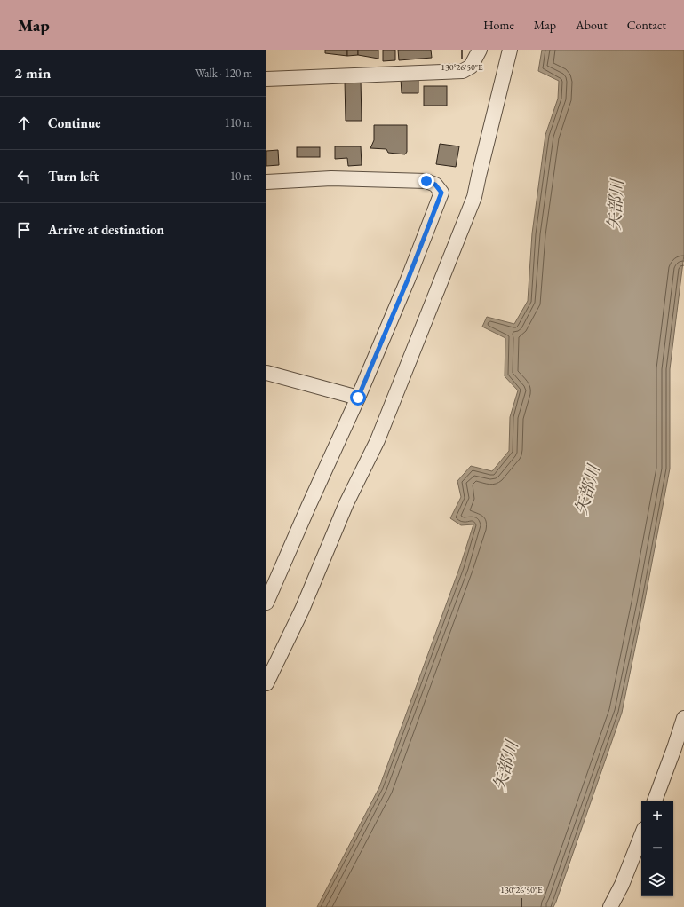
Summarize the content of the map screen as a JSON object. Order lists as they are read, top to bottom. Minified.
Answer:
{"water":["矢部川"],"page":{"header":"Map","nav":["Home","Map","About","Contact"],"heading":["2 min","Walk · 120 m"],"list":[["Continue","110 m"],["Turn left","10 m"],"Arrive at destination"],"map_buttons":["+","−"]},"coordinates":["130°26'50\"E"]}
